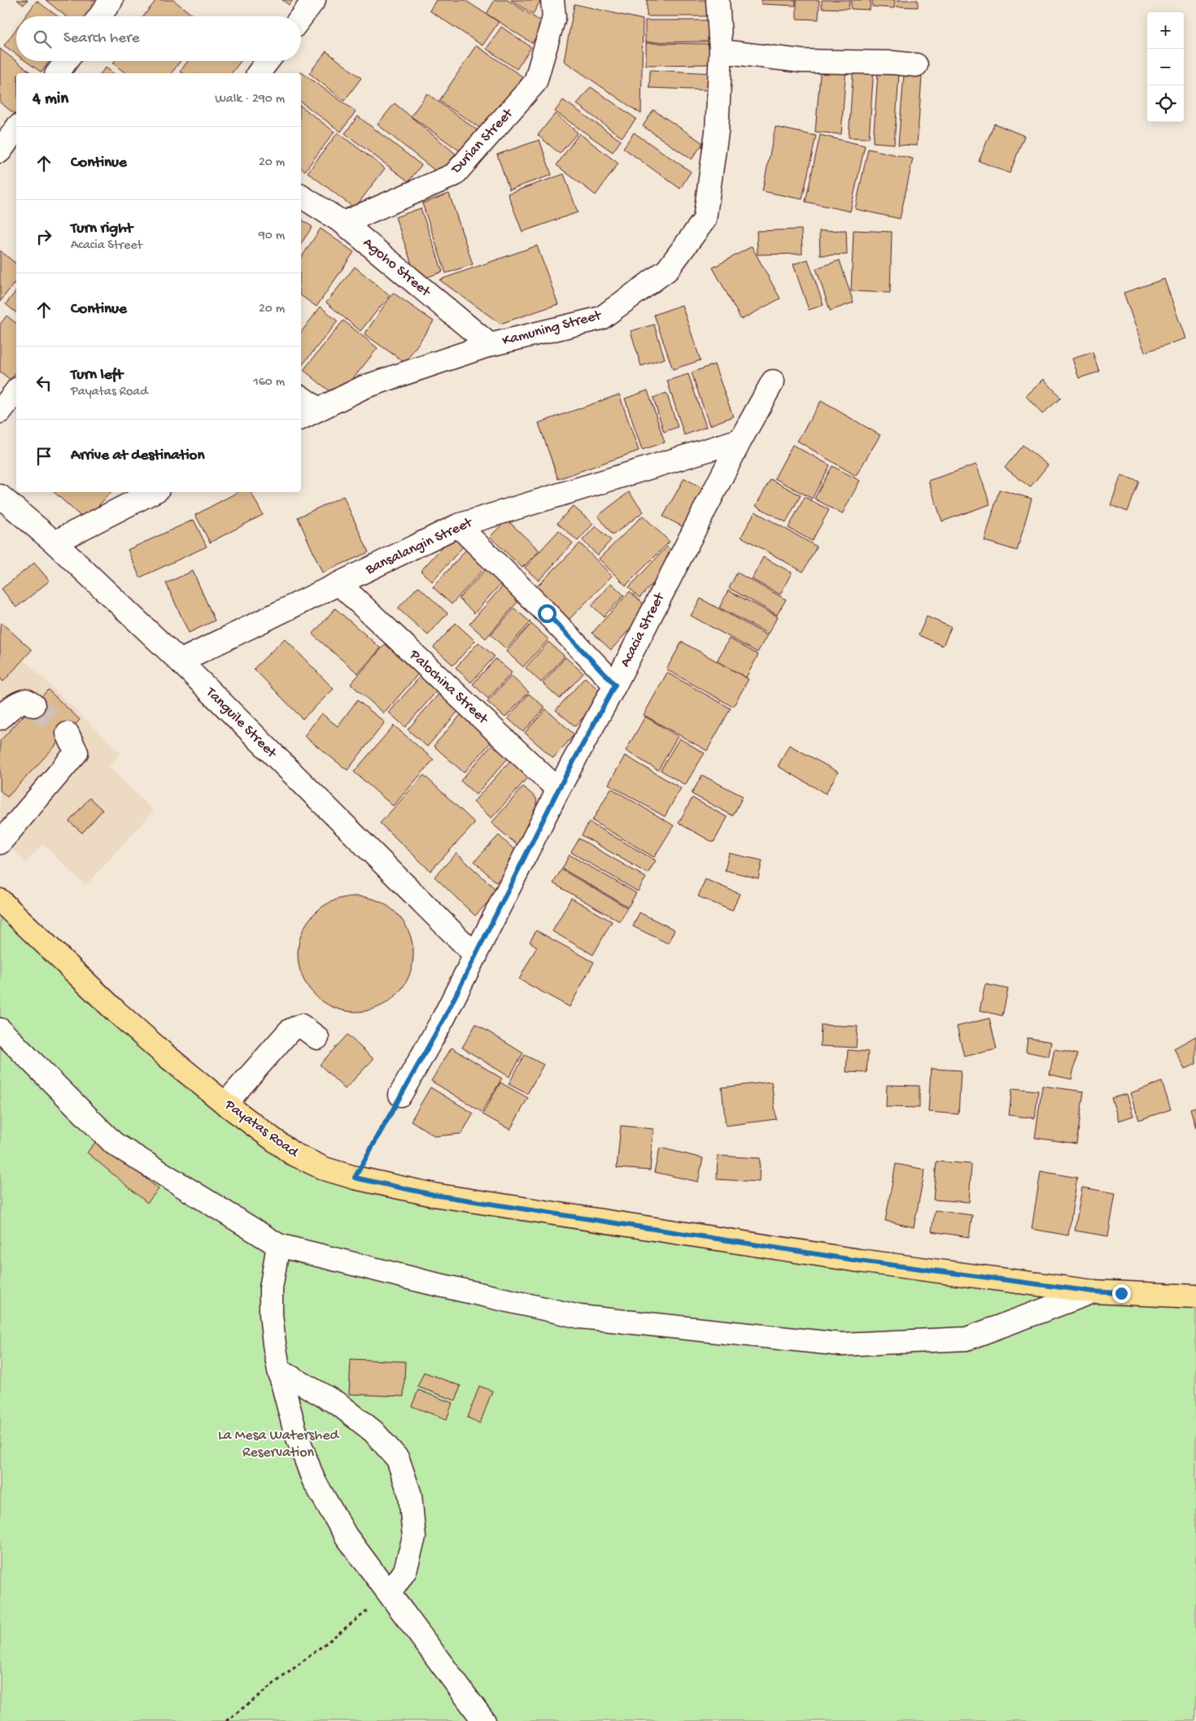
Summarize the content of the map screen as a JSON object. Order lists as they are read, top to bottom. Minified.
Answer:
{"streets":{"main road":["Payatas Road"],"street":["Durian Street","Agoho Street","Kamuning Street","Bansalangin Street","Acacia Street","Palochina Street","Tanguile Street"]},"crossings":[["Durian Street","Agoho Street"],["Agoho Street","Kamuning Street"],["Bansalangin Street","Acacia Street"],["Bansalangin Street","Palochina Street"],["Bansalangin Street","Tanguile Street"],["Acacia Street","Palochina Street"],["Acacia Street","Tanguile Street"]],"parks":["La Mesa Watershed Reservation"],"page":{"map_buttons":["+","−"],"search":"Search here","heading":["4 min","Walk · 290 m"],"list":[["Continue","20 m"],["Turn right","Acacia Street","90 m"],["Continue","20 m"],["Turn left","Payatas Road","160 m"],"Arrive at destination"]}}
